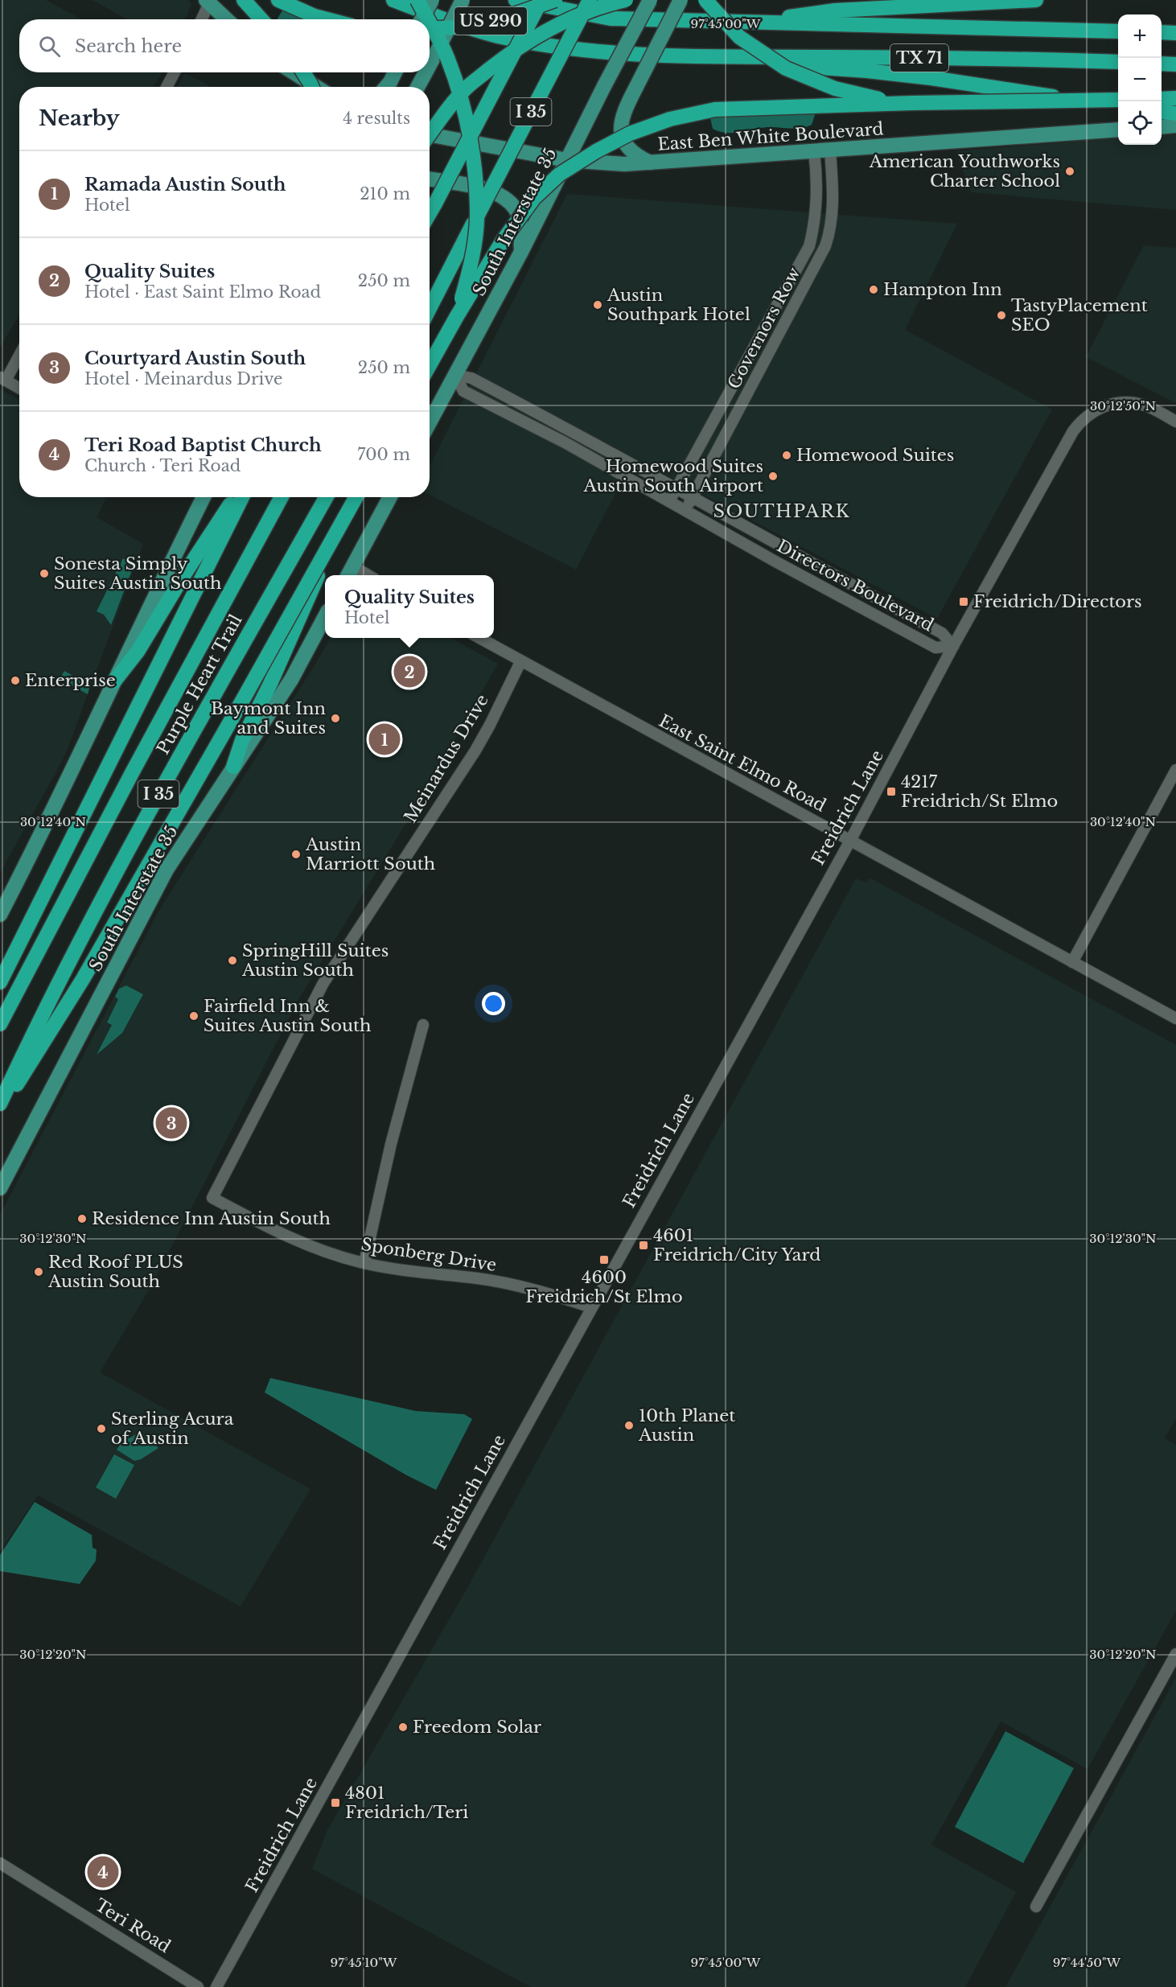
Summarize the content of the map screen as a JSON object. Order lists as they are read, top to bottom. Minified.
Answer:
{"streets":{"highway":["US 290","TX 71","I 35","Purple Heart Trail"],"main road":["East Ben White Boulevard","South Interstate 35"],"street":["Governors Row","Directors Boulevard","Meinardus Drive","East Saint Elmo Road","Freidrich Lane","Sponberg Drive","Teri Road"]},"crossings":[["East Ben White Boulevard","South Interstate 35"],["East Ben White Boulevard","Governors Row"],["South Interstate 35","Directors Boulevard"],["Governors Row","Directors Boulevard"],["Directors Boulevard","Freidrich Lane"],["Meinardus Drive","East Saint Elmo Road"],["Meinardus Drive","Sponberg Drive"],["East Saint Elmo Road","Freidrich Lane"],["Freidrich Lane","Sponberg Drive"]],"districts":["SOUTHPARK"],"places":{"other":["American Youthworks Charter School","Hampton Inn","Austin Southpark Hotel","TastyPlacement SEO","Homewood Suites","Homewood Suites Austin South Airport","Sonesta Simply Suites Austin South","Enterprise","Baymont Inn and Suites","Austin Marriott South","SpringHill Suites Austin South","Fairfield Inn & Suites Austin South","Residence Inn Austin South","Red Roof PLUS Austin South","10th Planet Austin","Sterling Acura of Austin","Freedom Solar"],"transit":["Freidrich/Directors","4217 Freidrich/St Elmo","4601 Freidrich/City Yard","4600 Freidrich/St Elmo","4801 Freidrich/Teri"]},"page":{"map_buttons":["+","−"],"search":"Search here","heading":["Nearby","4 results"],"list":[{"mark":"1","name":"Ramada Austin South","note":"Hotel","value":"210 m"},{"mark":"2","name":"Quality Suites","note":"Hotel · East Saint Elmo Road","value":"250 m"},{"mark":"3","name":"Courtyard Austin South","note":"Hotel · Meinardus Drive","value":"250 m"},{"mark":"4","name":"Teri Road Baptist Church","note":"Church · Teri Road","value":"700 m"}],"popup":["Quality Suites","Hotel"],"pins":["2","1","3","4"]},"coordinates":["97°45'00\"W","30°12'50\"N","30°12'40\"N","30°12'30\"N","30°12'20\"N","97°45'10\"W","97°44'50\"W"]}
